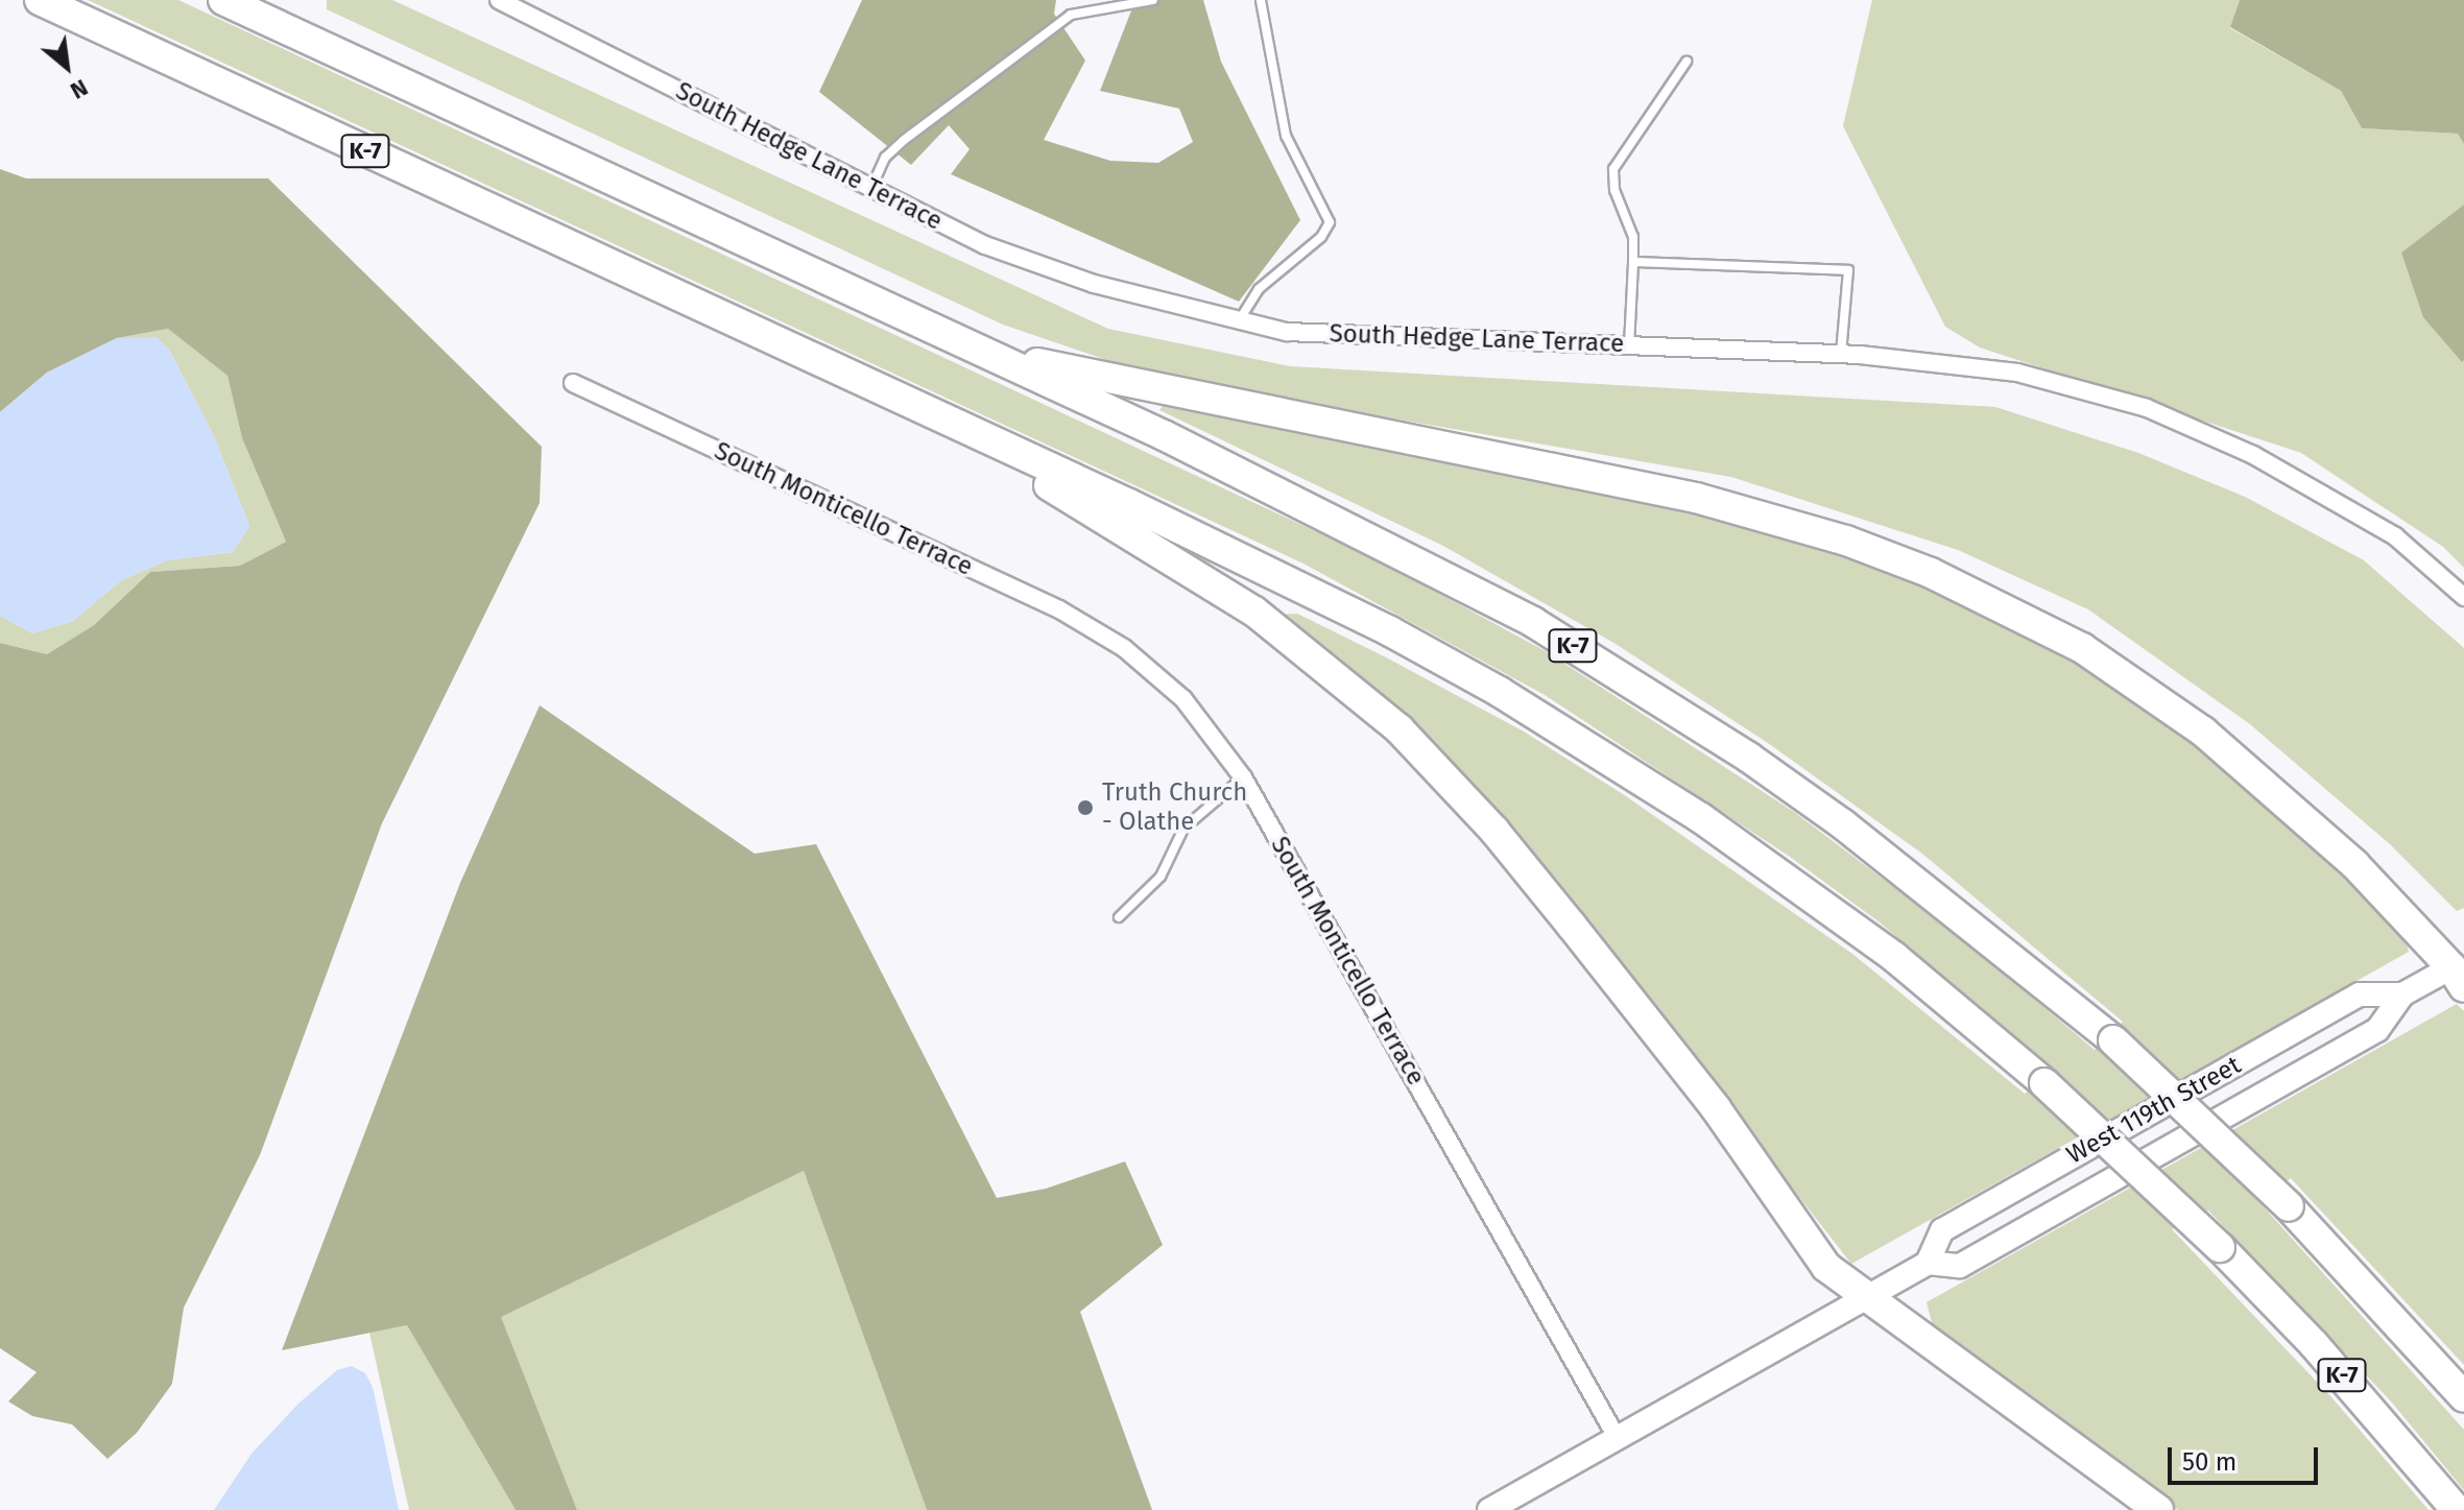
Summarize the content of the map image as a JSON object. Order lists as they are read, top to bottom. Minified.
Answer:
{"streets":{"highway":["K-7"],"main road":["West 119th Street"],"street":["South Hedge Lane Terrace","South Monticello Terrace"]},"crossings":[["South Monticello Terrace","West 119th Street"]],"places":["Truth Church - Olathe"],"scale_bar":"50 m","north":"bottom right"}
